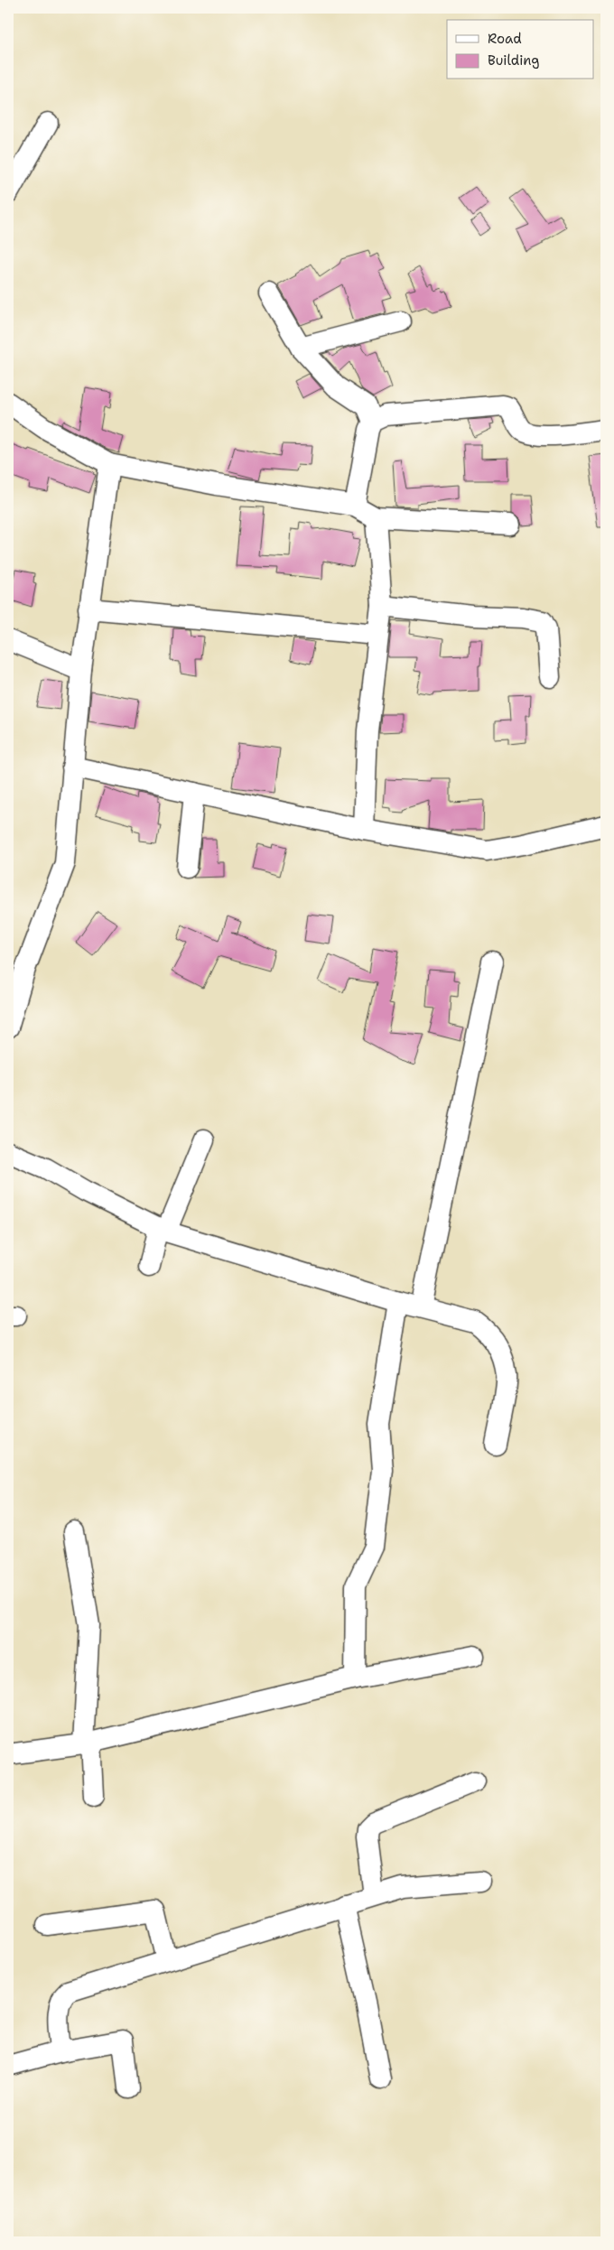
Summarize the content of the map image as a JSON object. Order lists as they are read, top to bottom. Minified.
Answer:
{"legend":["Road","Building"]}
